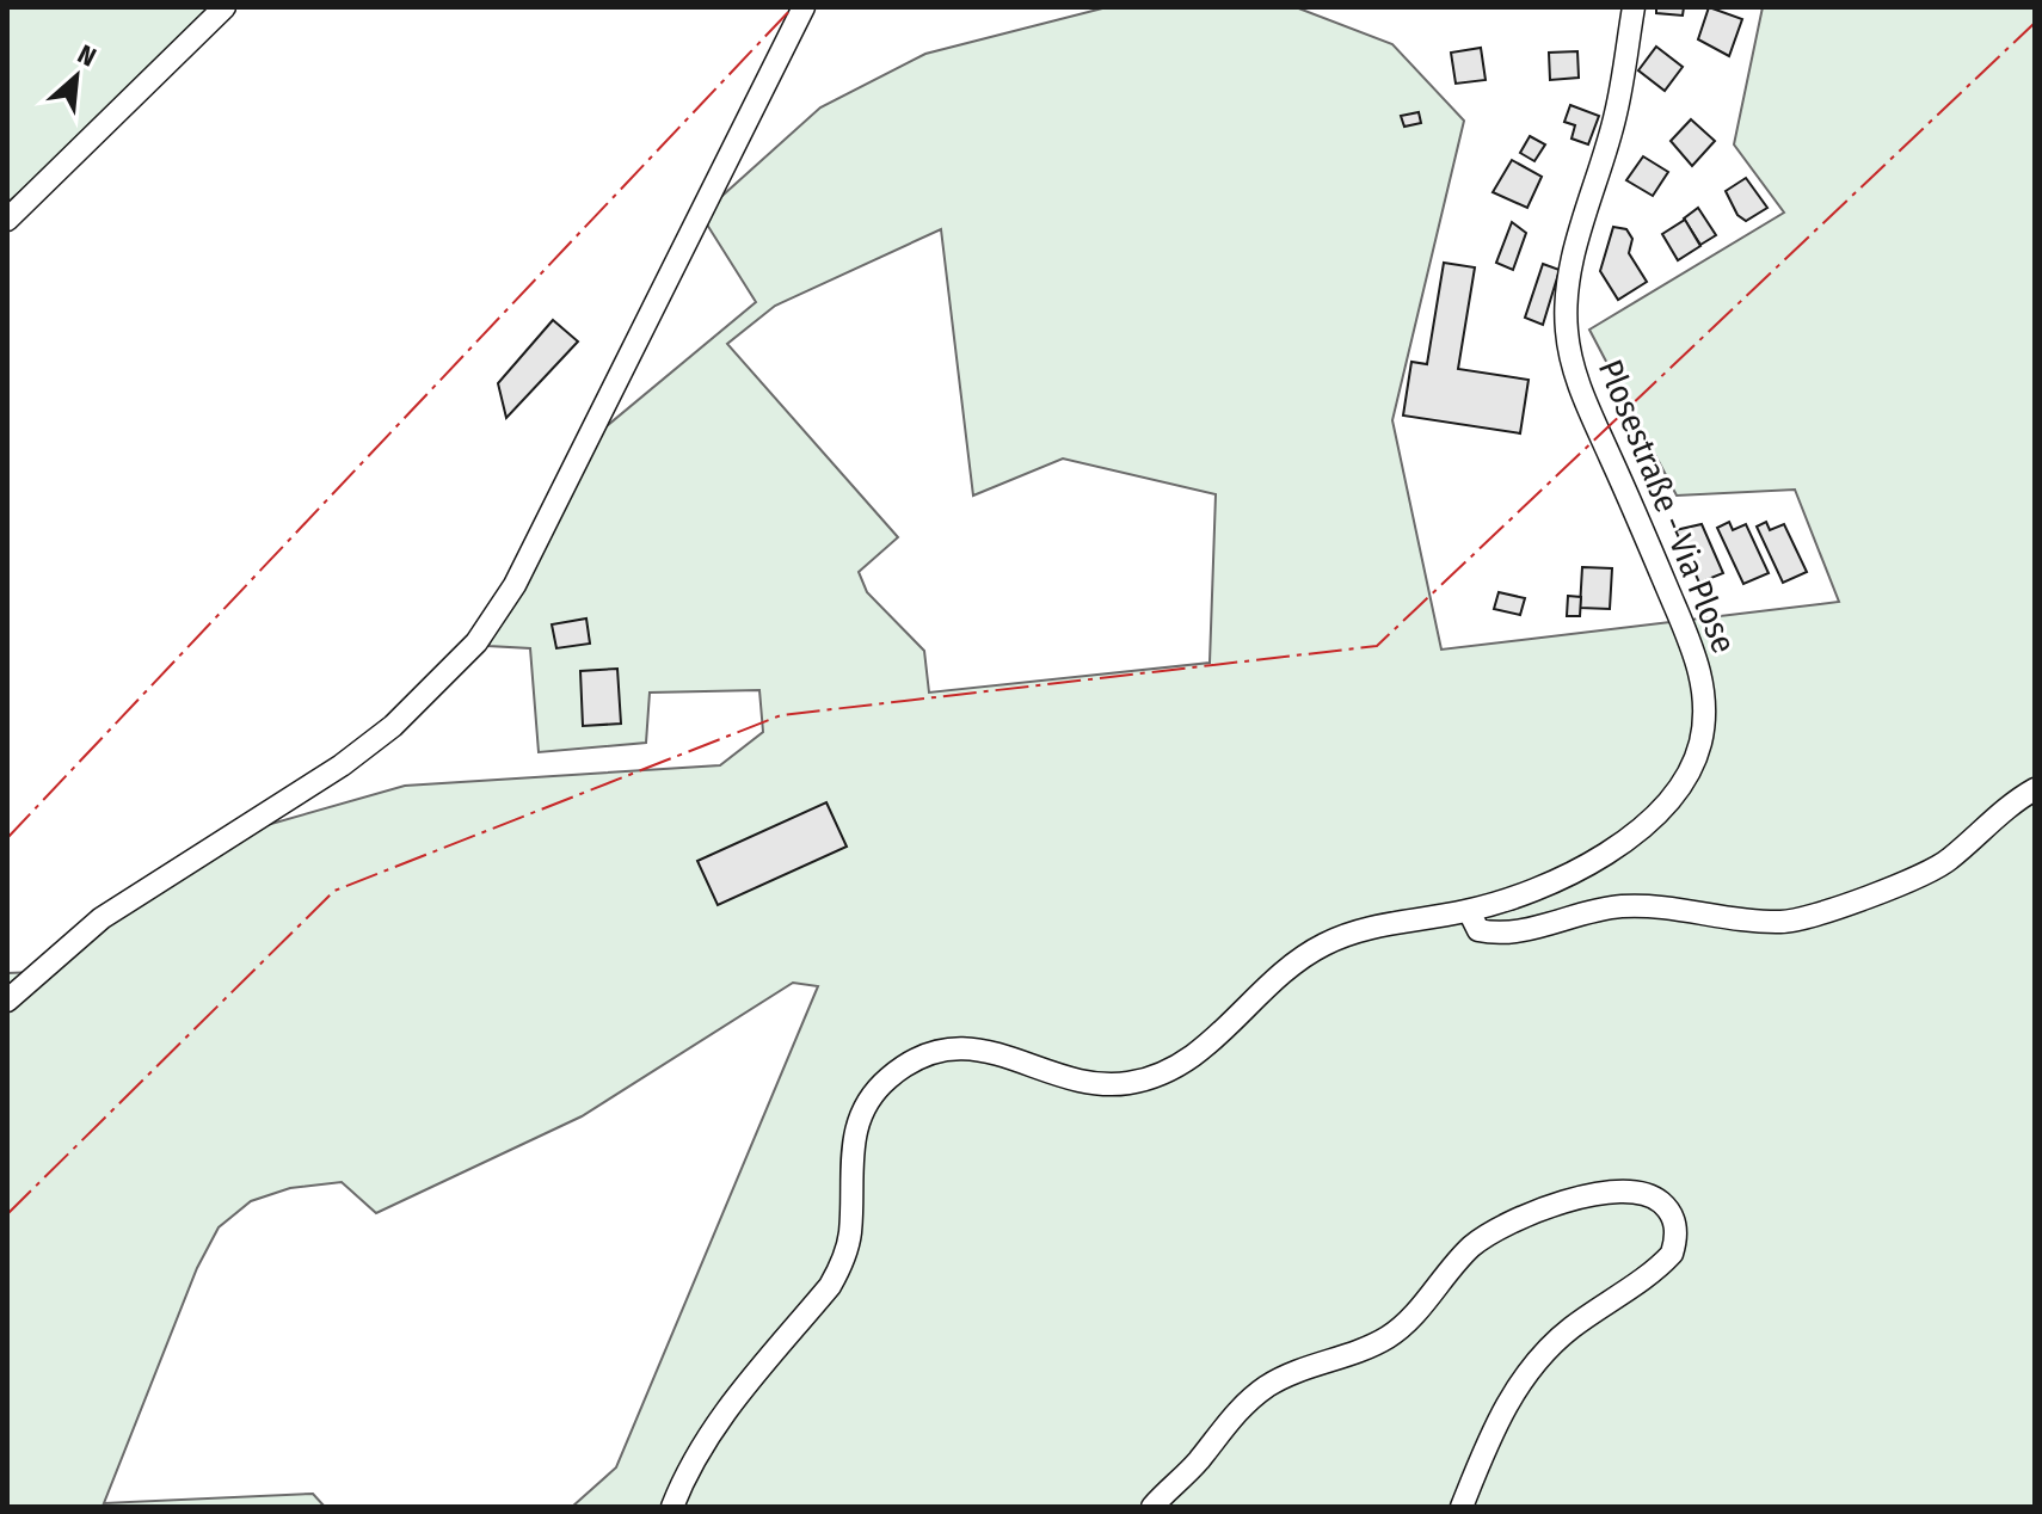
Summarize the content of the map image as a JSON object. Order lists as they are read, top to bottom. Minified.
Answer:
{"streets":{"street":["Plosestraße - Via Plose"]},"north":"top right"}
